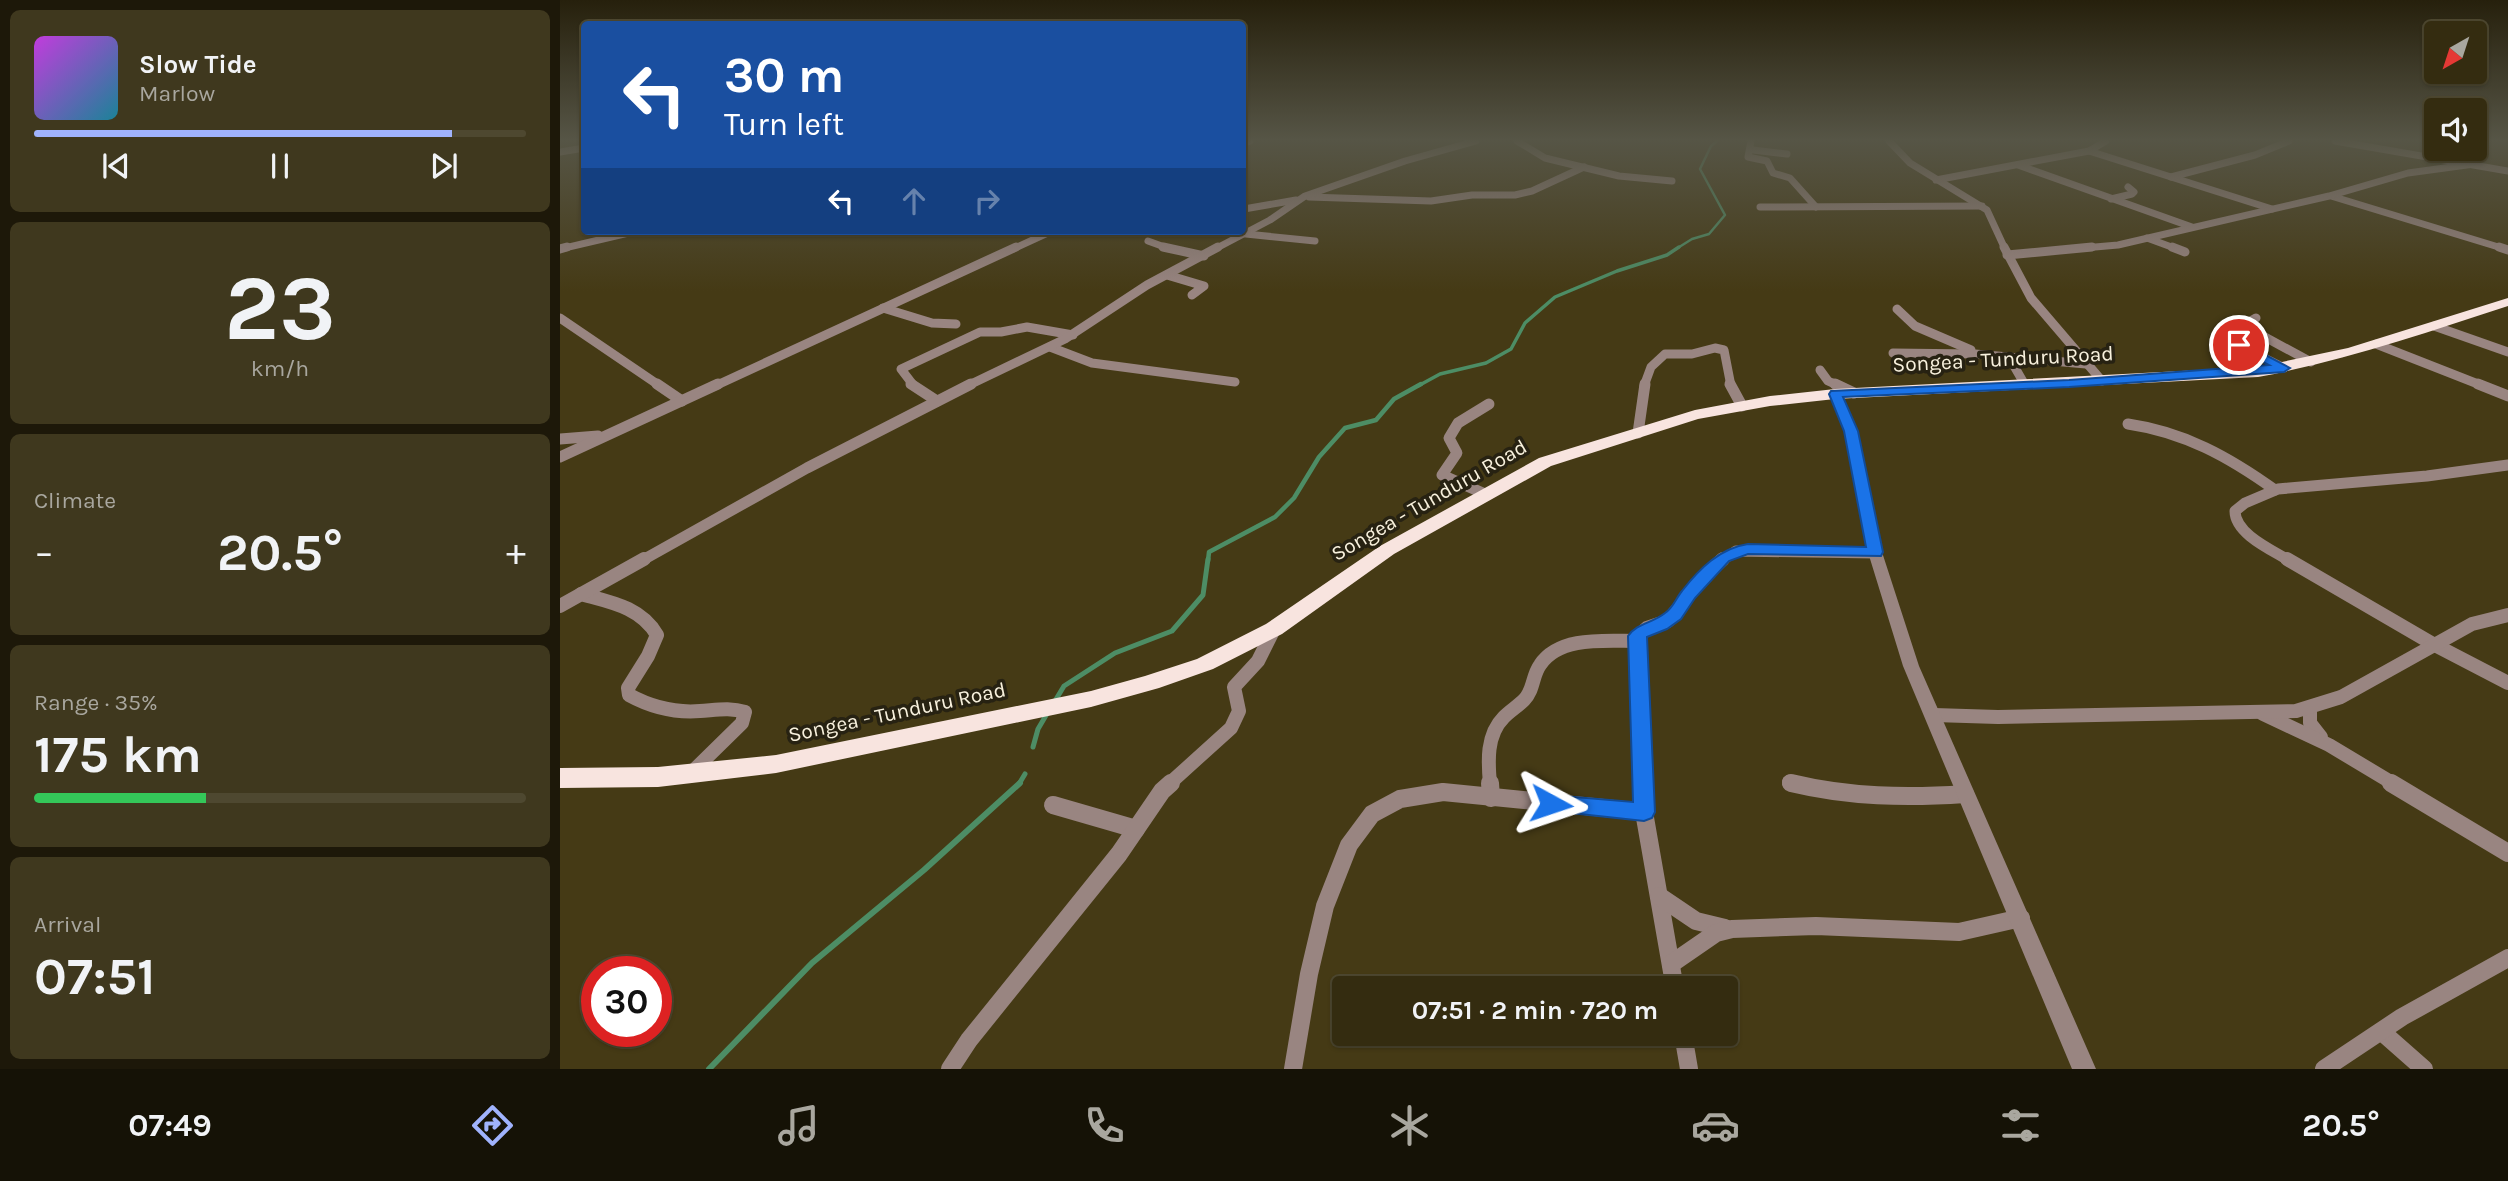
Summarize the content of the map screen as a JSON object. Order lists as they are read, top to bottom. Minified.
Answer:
{"streets":{"highway":["Songea - Tunduru Road"]},"north":"bottom left","page":{"turn":["30 m","Turn left"],"song":["Slow Tide","Marlow"],"tile":[["23","km/h"],"Climate",["Range · 35%","175 km"],["Arrival","07:51"]],"heat":["−","20.5°","+"],"limit":"30","trip":"07:51 · 2 min · 720 m","tabs":["07:49","20.5°"]}}
